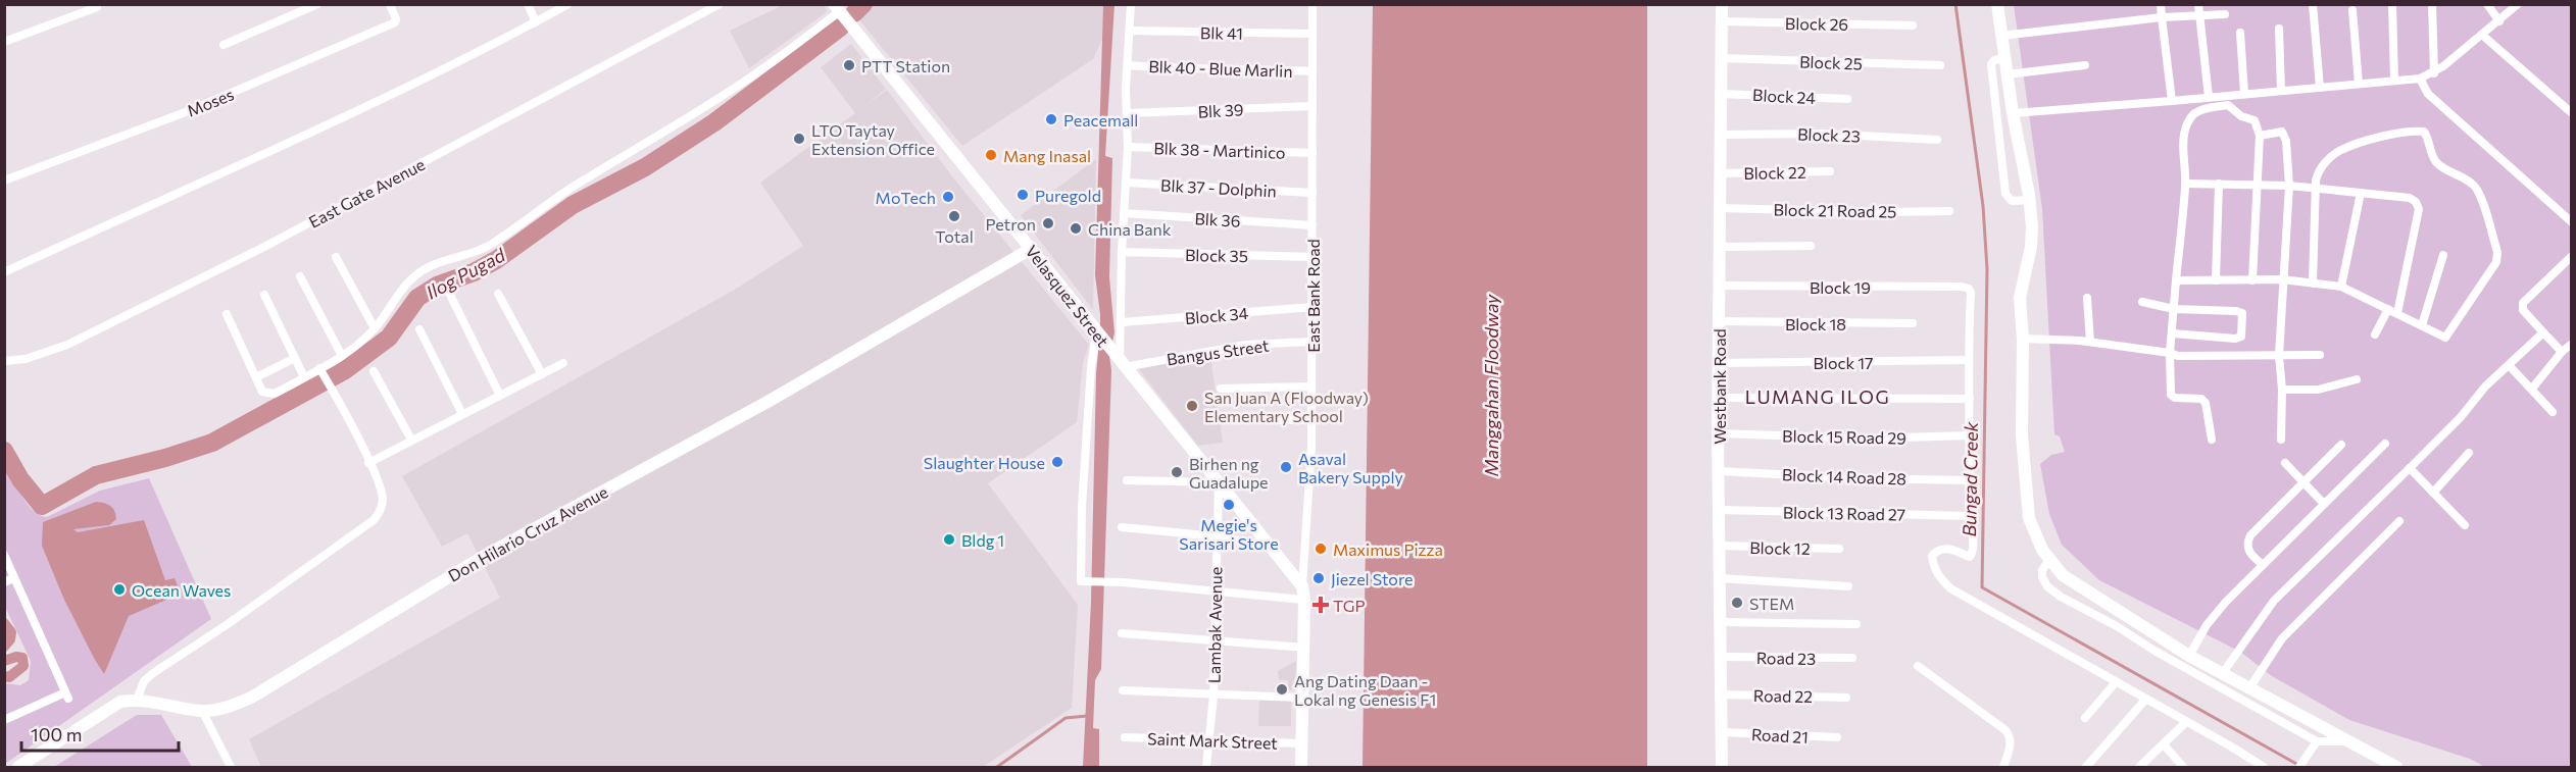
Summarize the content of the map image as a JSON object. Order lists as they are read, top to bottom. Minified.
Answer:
{"streets":{"street":["Block 26","Blk 41","Block 25","Blk 40 - Blue Marlin","Block 24","Moses","Blk 39","Block 23","Blk 38 - Martinico","Block 22","Blk 37 - Dolphin","East Gate Avenue","Block 21 Road 25","Blk 36","Block 35","Block 19","Velasquez Street","East Bank Road","Block 34","Block 18","Bangus Street","Block 17","Westbank Road","Block 15 Road 29","Block 14 Road 28","Block 13 Road 27","Don Hilario Cruz Avenue","Block 12","Lambak Avenue","Road 23","Road 22","Road 21","Saint Mark Street"]},"crossings":[["Block 26","Westbank Road"],["Blk 41","East Bank Road"],["Block 25","Westbank Road"],["Blk 40 - Blue Marlin","East Bank Road"],["Block 24","Westbank Road"],["Blk 39","East Bank Road"],["Block 23","Westbank Road"],["Blk 38 - Martinico","East Bank Road"],["Block 22","Westbank Road"],["Blk 37 - Dolphin","East Bank Road"],["Block 21 Road 25","Westbank Road"],["Blk 36","East Bank Road"],["Block 35","East Bank Road"],["Block 19","Block 17"],["Block 19","Westbank Road"],["Velasquez Street","East Bank Road"],["Velasquez Street","Bangus Street"],["Velasquez Street","Don Hilario Cruz Avenue"],["Velasquez Street","Lambak Avenue"],["East Bank Road","Block 34"],["East Bank Road","Bangus Street"],["Block 18","Westbank Road"],["Block 17","Westbank Road"],["Westbank Road","Block 15 Road 29"],["Westbank Road","Block 14 Road 28"],["Westbank Road","Block 13 Road 27"],["Westbank Road","Block 12"],["Westbank Road","Road 23"],["Westbank Road","Road 22"],["Westbank Road","Road 21"],["Lambak Avenue","Saint Mark Street"]],"districts":["LUMANG ILOG"],"water":["Ilog Pugad","Manggahan Floodway","Bungad Creek"],"places":{"other":["PTT Station","Peacemall","LTO Taytay Extension Office","Mang Inasal","Puregold","MoTech","Total","Petron","China Bank","San Juan A (Floodway) Elementary School","Slaughter House","Asaval Bakery Supply","Birhen ng Guadalupe","Megie's Sarisari Store","Bldg 1","Maximus Pizza","Jiezel Store","Ocean Waves","STEM","Ang Dating Daan - Lokal ng Genesis F1"],"health":["TGP"]},"scale_bar":"100 m"}
